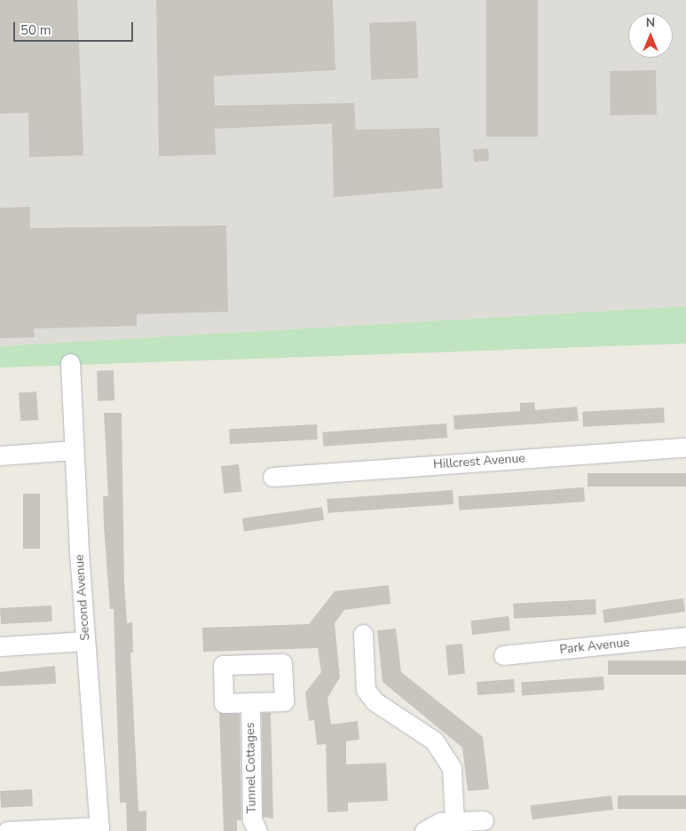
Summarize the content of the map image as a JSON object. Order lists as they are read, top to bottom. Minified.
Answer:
{"streets":{"street":["Hillcrest Avenue","Second Avenue","Park Avenue","Tunnel Cottages"]},"scale_bar":"50 m","north":"top"}
